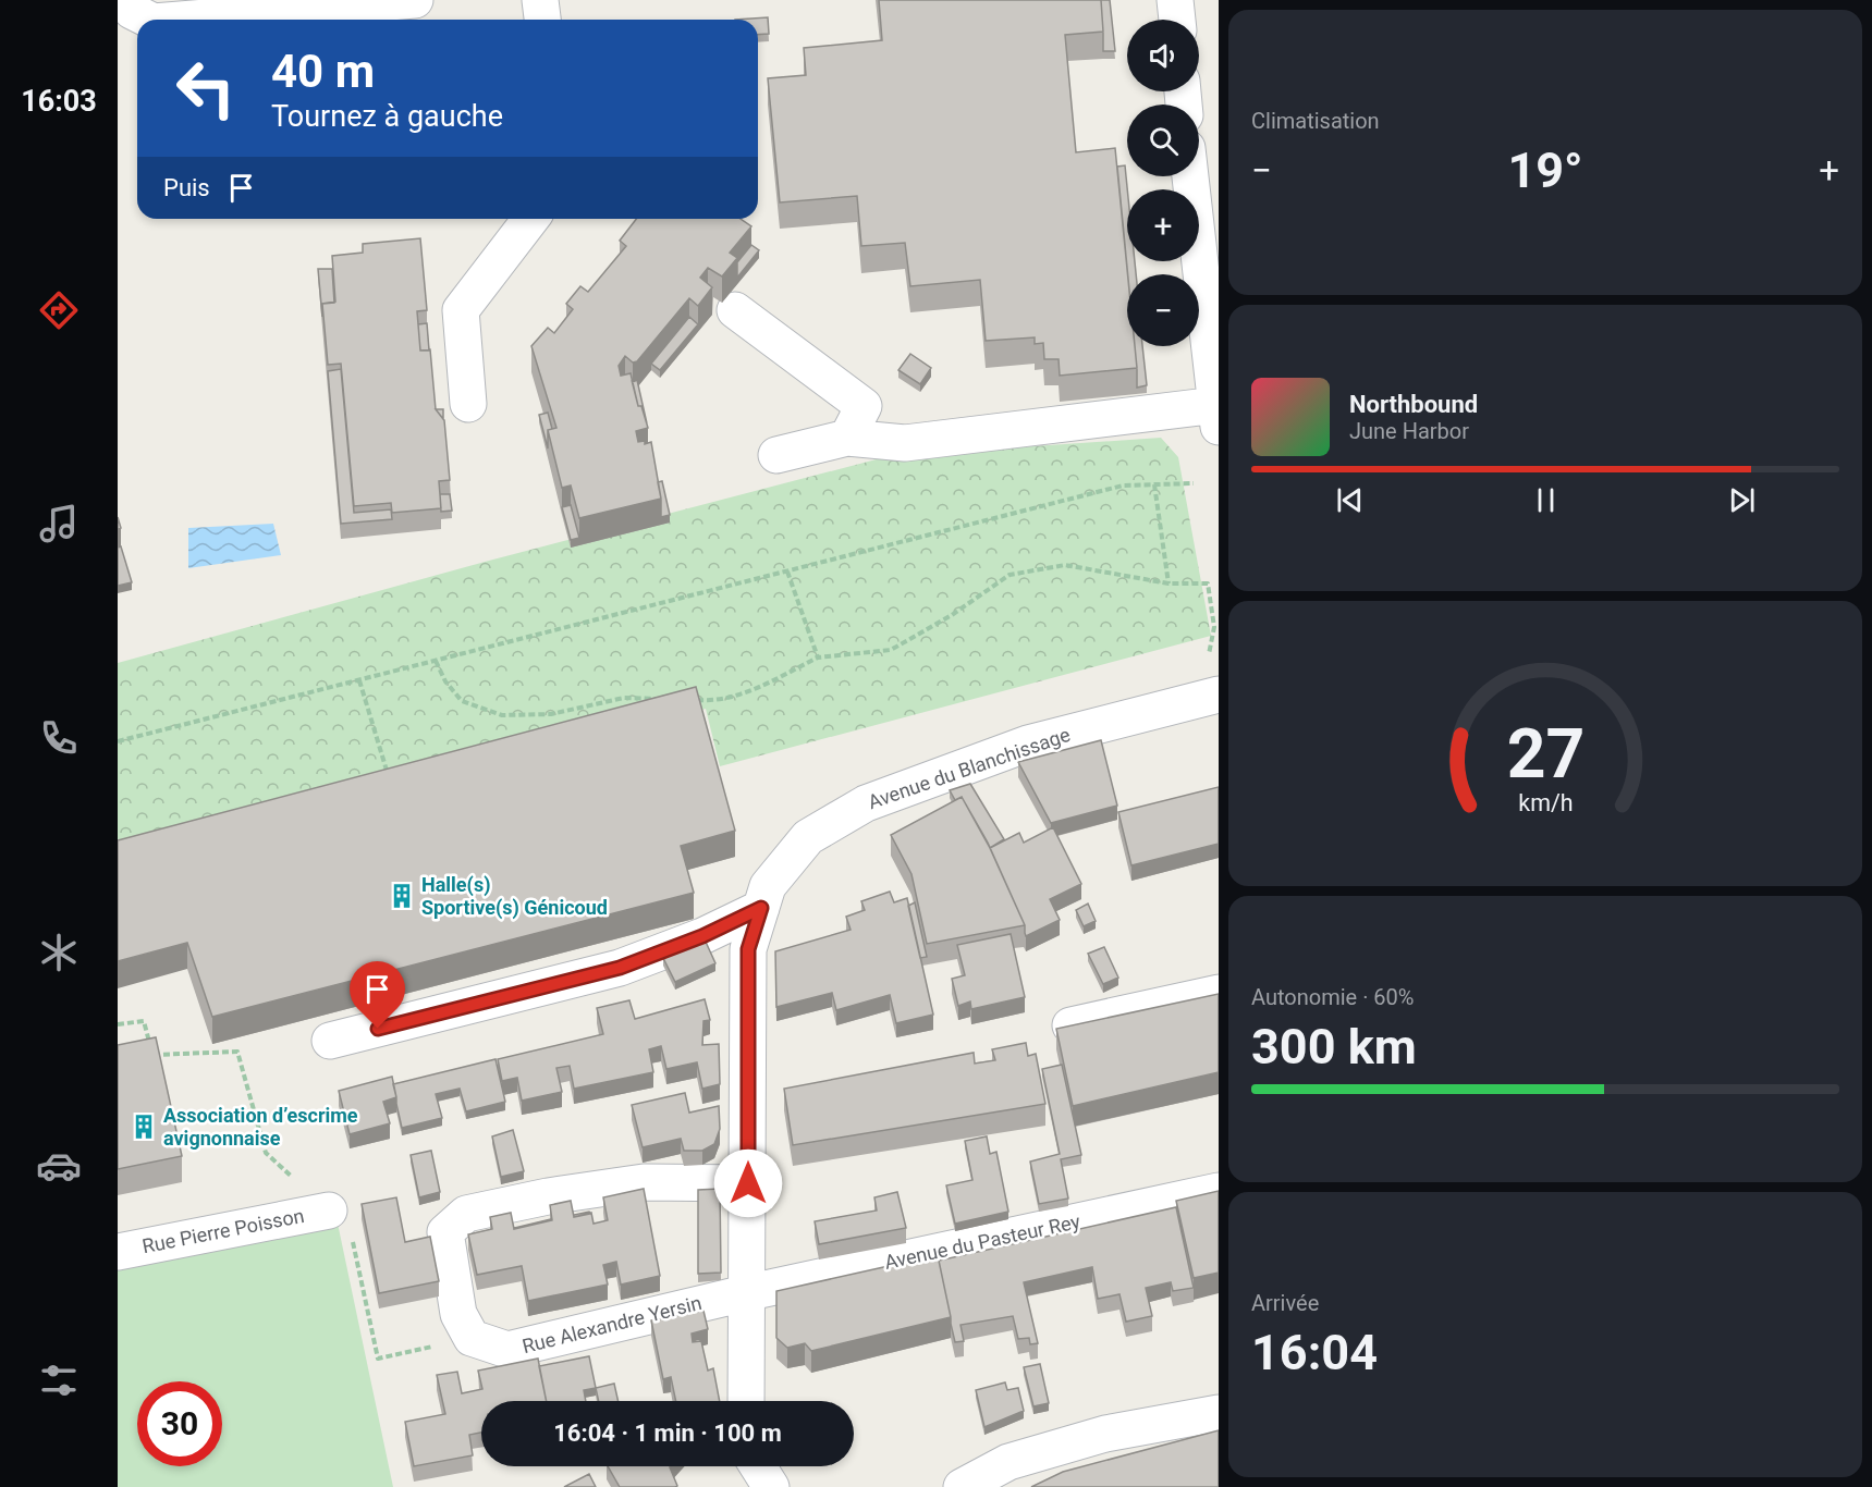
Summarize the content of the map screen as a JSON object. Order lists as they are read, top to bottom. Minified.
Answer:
{"streets":{"street":["Avenue du Blanchissage","Rue Pierre Poisson","Avenue du Pasteur Rey","Rue Alexandre Yersin"]},"crossings":[["Avenue du Blanchissage","Avenue du Pasteur Rey"],["Avenue du Blanchissage","Rue Alexandre Yersin"],["Avenue du Pasteur Rey","Rue Alexandre Yersin"]],"places":{"building":["Halle(s) Sportive(s) Génicoud","Association d’escrime avignonnaise"]},"page":{"tabs":"16:03","tile":["Climatisation",["Autonomie · 60%","300 km"],["Arrivée","16:04"]],"map_buttons":["+","−"],"turn":["40 m","Tournez à gauche"],"heat":["−","19°","+"],"then":"Puis","song":["Northbound","June Harbor"],"limit":"30","trip":"16:04 · 1 min · 100 m","gauge":["27","km/h"]}}
